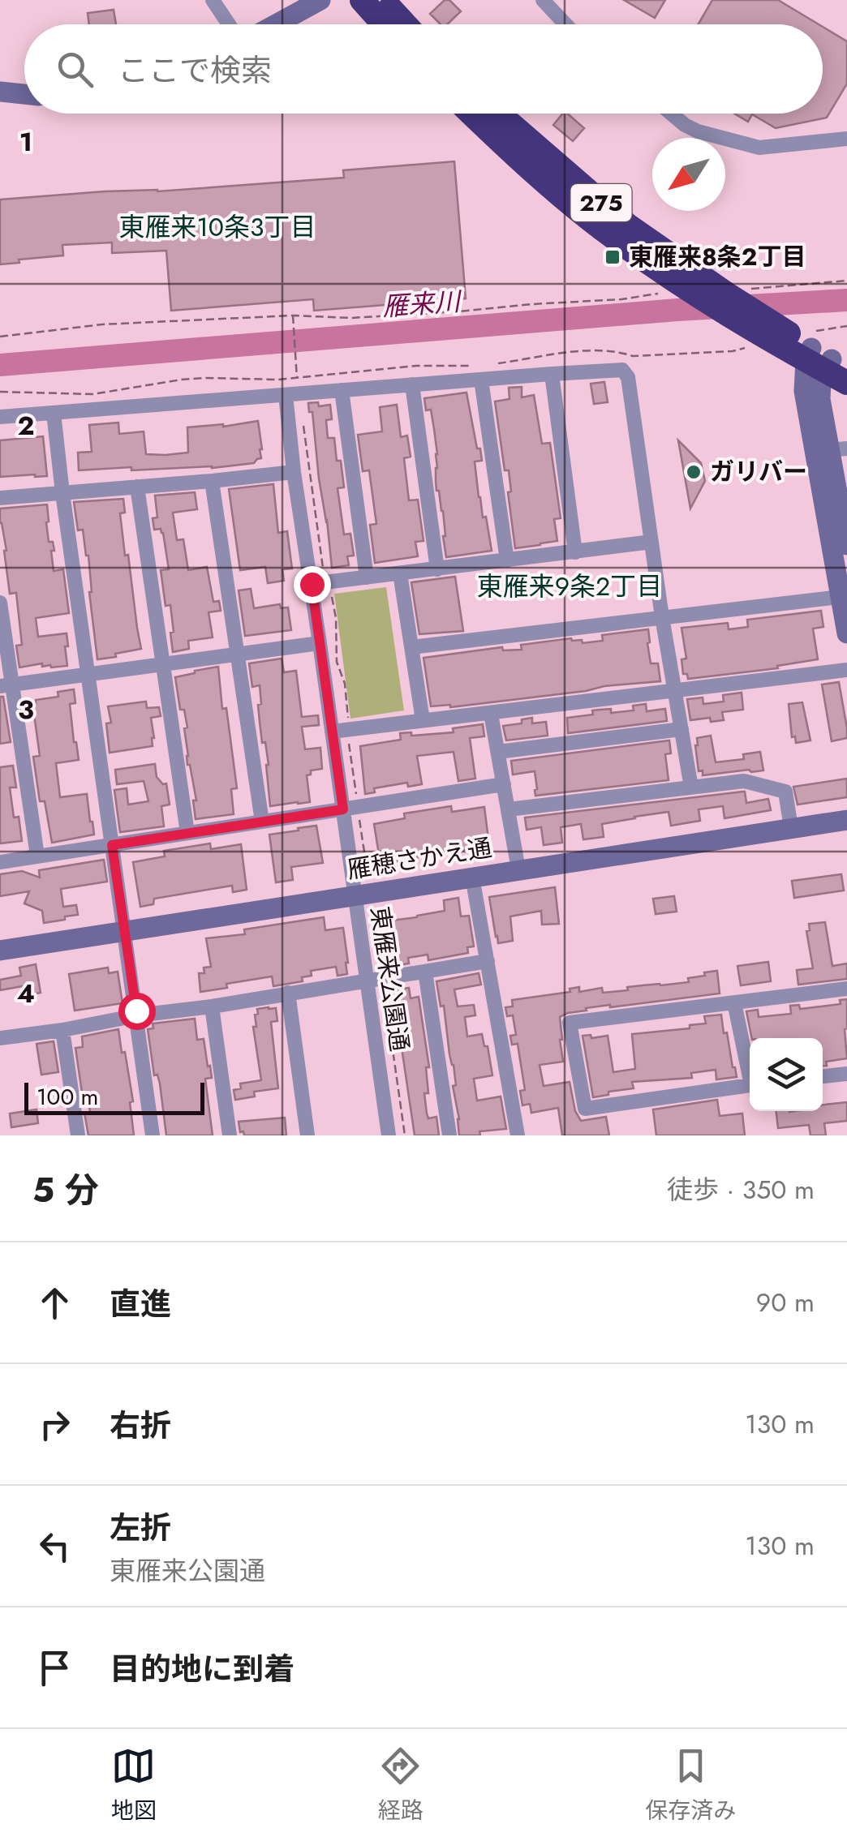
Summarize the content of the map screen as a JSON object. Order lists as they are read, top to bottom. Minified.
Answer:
{"streets":{"highway":["275"],"street":["雁穂さかえ通","東雁来公園通"]},"crossings":[["雁穂さかえ通","東雁来公園通"]],"districts":["東雁来10条3丁目","東雁来9条2丁目"],"water":["雁来川"],"places":{"transit":["東雁来8条2丁目"],"other":["ガリバー"]},"scale_bar":"100 m","north":"bottom left","page":{"search":"ここで検索","scale":"100 m","heading":["5 分","徒歩 · 350 m"],"list":[["直進","90 m"],["右折","130 m"],["左折","東雁来公園通","130 m"],"目的地に到着"],"nav":["地図","経路","保存済み"]},"grid":{"rows":["1","2","3","4"]}}
